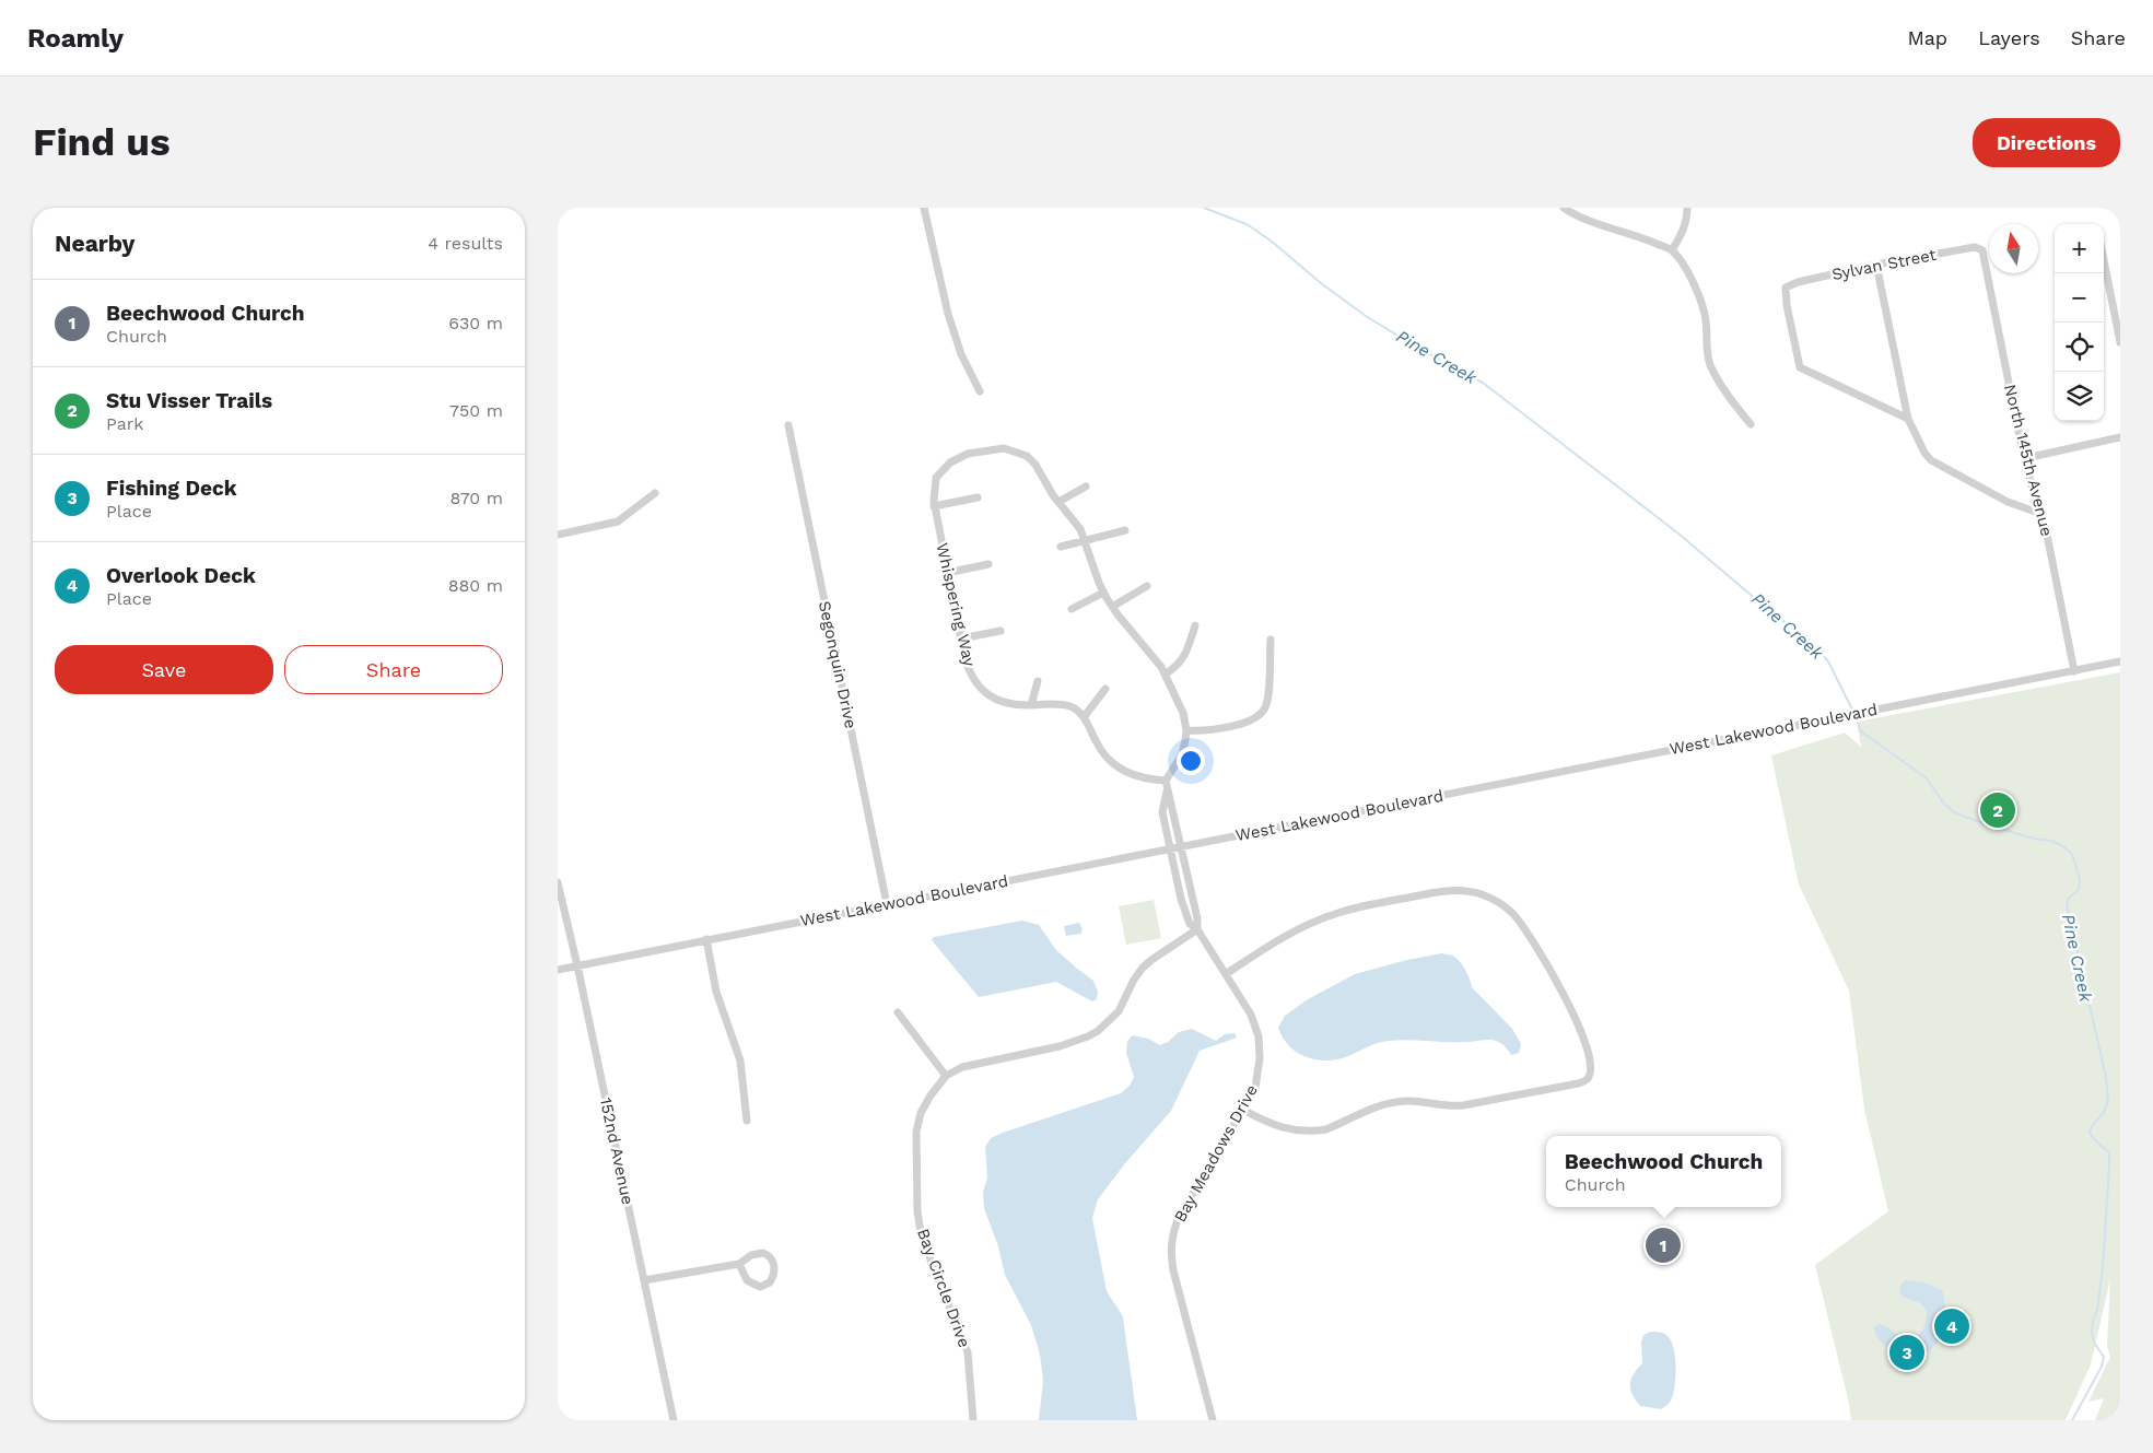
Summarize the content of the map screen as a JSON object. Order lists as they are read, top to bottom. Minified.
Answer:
{"streets":{"street":["Sylvan Street","North 145th Avenue","Whispering Way","Segonquin Drive","West Lakewood Boulevard","152nd Avenue","Bay Meadows Drive","Bay Circle Drive"]},"crossings":[["Sylvan Street","North 145th Avenue"],["North 145th Avenue","West Lakewood Boulevard"],["Segonquin Drive","West Lakewood Boulevard"],["West Lakewood Boulevard","152nd Avenue"],["West Lakewood Boulevard","Bay Meadows Drive"]],"water":["Pine Creek"],"north":"top","page":{"header":"Roamly","nav":["Map","Layers","Share"],"buttons":["Directions",["Save","Share"]],"title":"Find us","heading":["Nearby","4 results"],"map_buttons":["+","−"],"list":[{"mark":"1","name":"Beechwood Church","note":"Church","value":"630 m"},{"mark":"2","name":"Stu Visser Trails","note":"Park","value":"750 m"},{"mark":"3","name":"Fishing Deck","note":"Place","value":"870 m"},{"mark":"4","name":"Overlook Deck","note":"Place","value":"880 m"}],"pins":["2","1","4","3"],"popup":["Beechwood Church","Church"]}}
